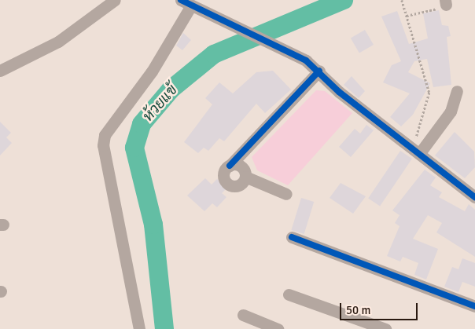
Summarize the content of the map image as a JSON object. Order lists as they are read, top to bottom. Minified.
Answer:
{"water":["ห้วยแข้"],"scale_bar":"50 m"}
